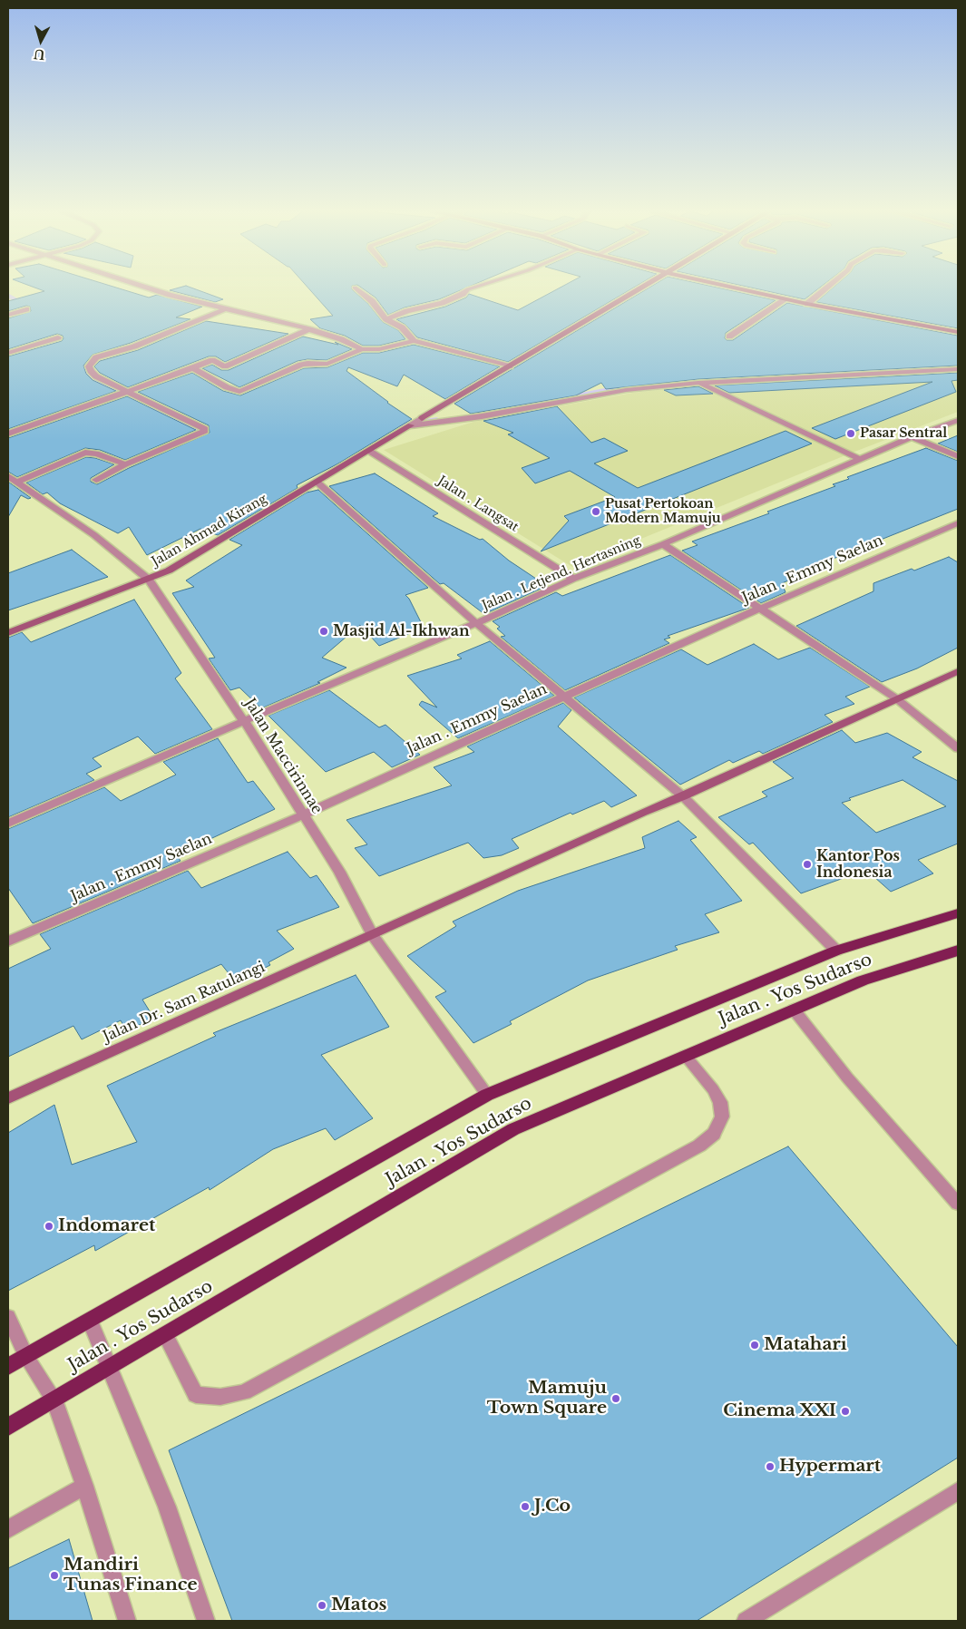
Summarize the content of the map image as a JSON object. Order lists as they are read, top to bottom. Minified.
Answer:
{"streets":{"highway":["Jalan . Yos Sudarso"],"main road":["Jalan Ahmad Kirang","Jalan Dr. Sam Ratulangi"],"street":["Jalan . Langsat","Jalan . Emmy Saelan","Jalan . Letjend. Hertasning","Jalan Maccirinnae"]},"crossings":[["Jalan . Langsat","Jalan Ahmad Kirang"],["Jalan . Langsat","Jalan . Letjend. Hertasning"],["Jalan Ahmad Kirang","Jalan Maccirinnae"],["Jalan . Emmy Saelan","Jalan Maccirinnae"],["Jalan . Letjend. Hertasning","Jalan Maccirinnae"],["Jalan Maccirinnae","Jalan . Yos Sudarso"],["Jalan Maccirinnae","Jalan Dr. Sam Ratulangi"]],"places":["Pasar Sentral","Pusat Pertokoan Modern Mamuju","Masjid Al-Ikhwan","Kantor Pos Indonesia","Indomaret","Matahari","Mamuju Town Square","Cinema XXI","Hypermart","J.Co","Mandiri Tunas Finance","Matos"],"north":"bottom"}
